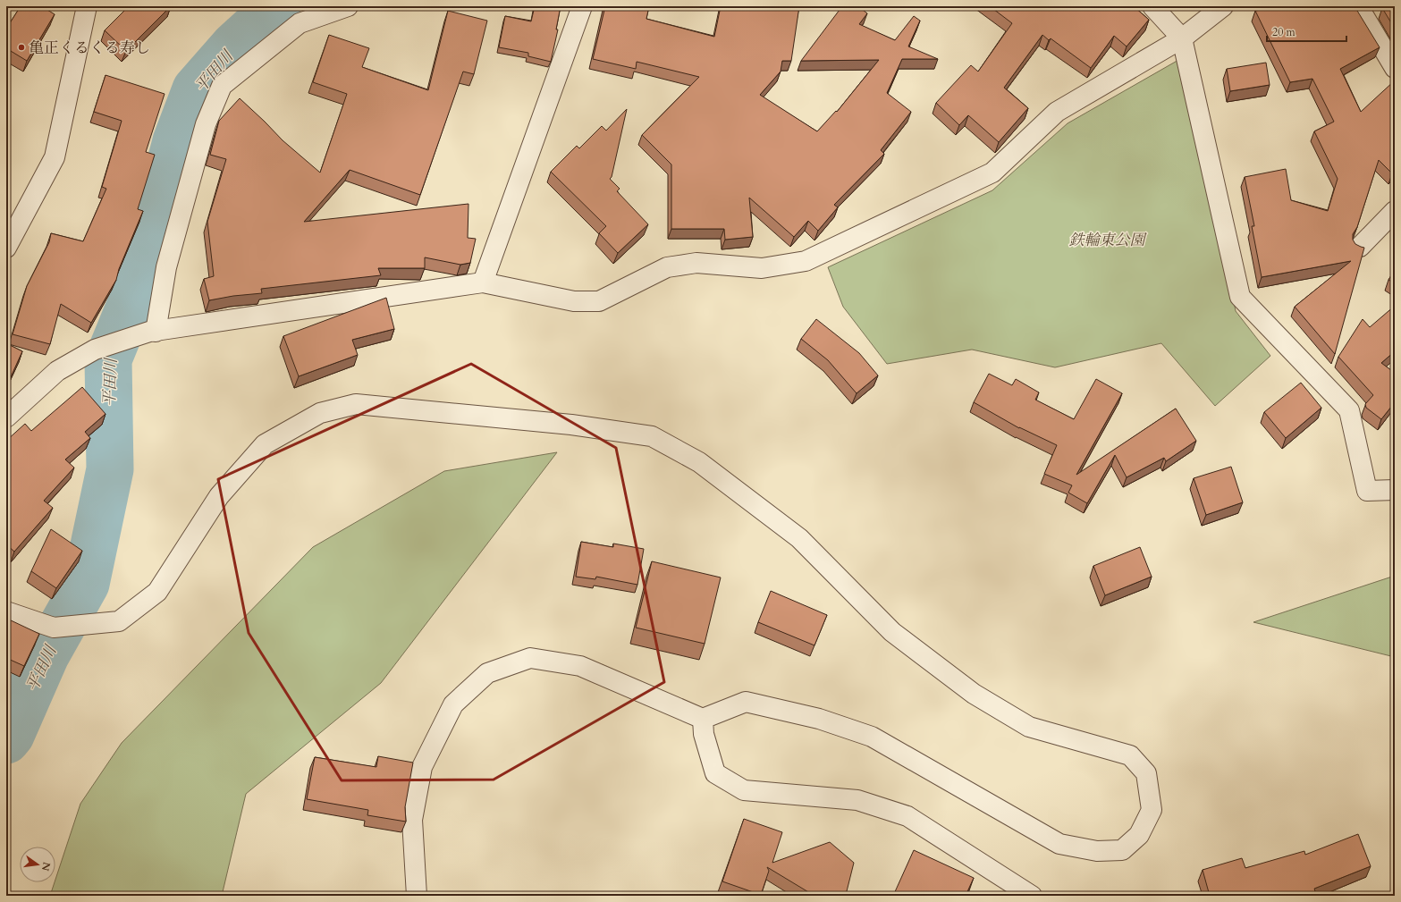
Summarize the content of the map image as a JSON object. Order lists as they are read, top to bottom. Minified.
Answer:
{"water":["平田川"],"parks":["鉄輪東公園"],"places":["亀正くるくる寿し"],"scale_bar":"20 m","north":"right"}
